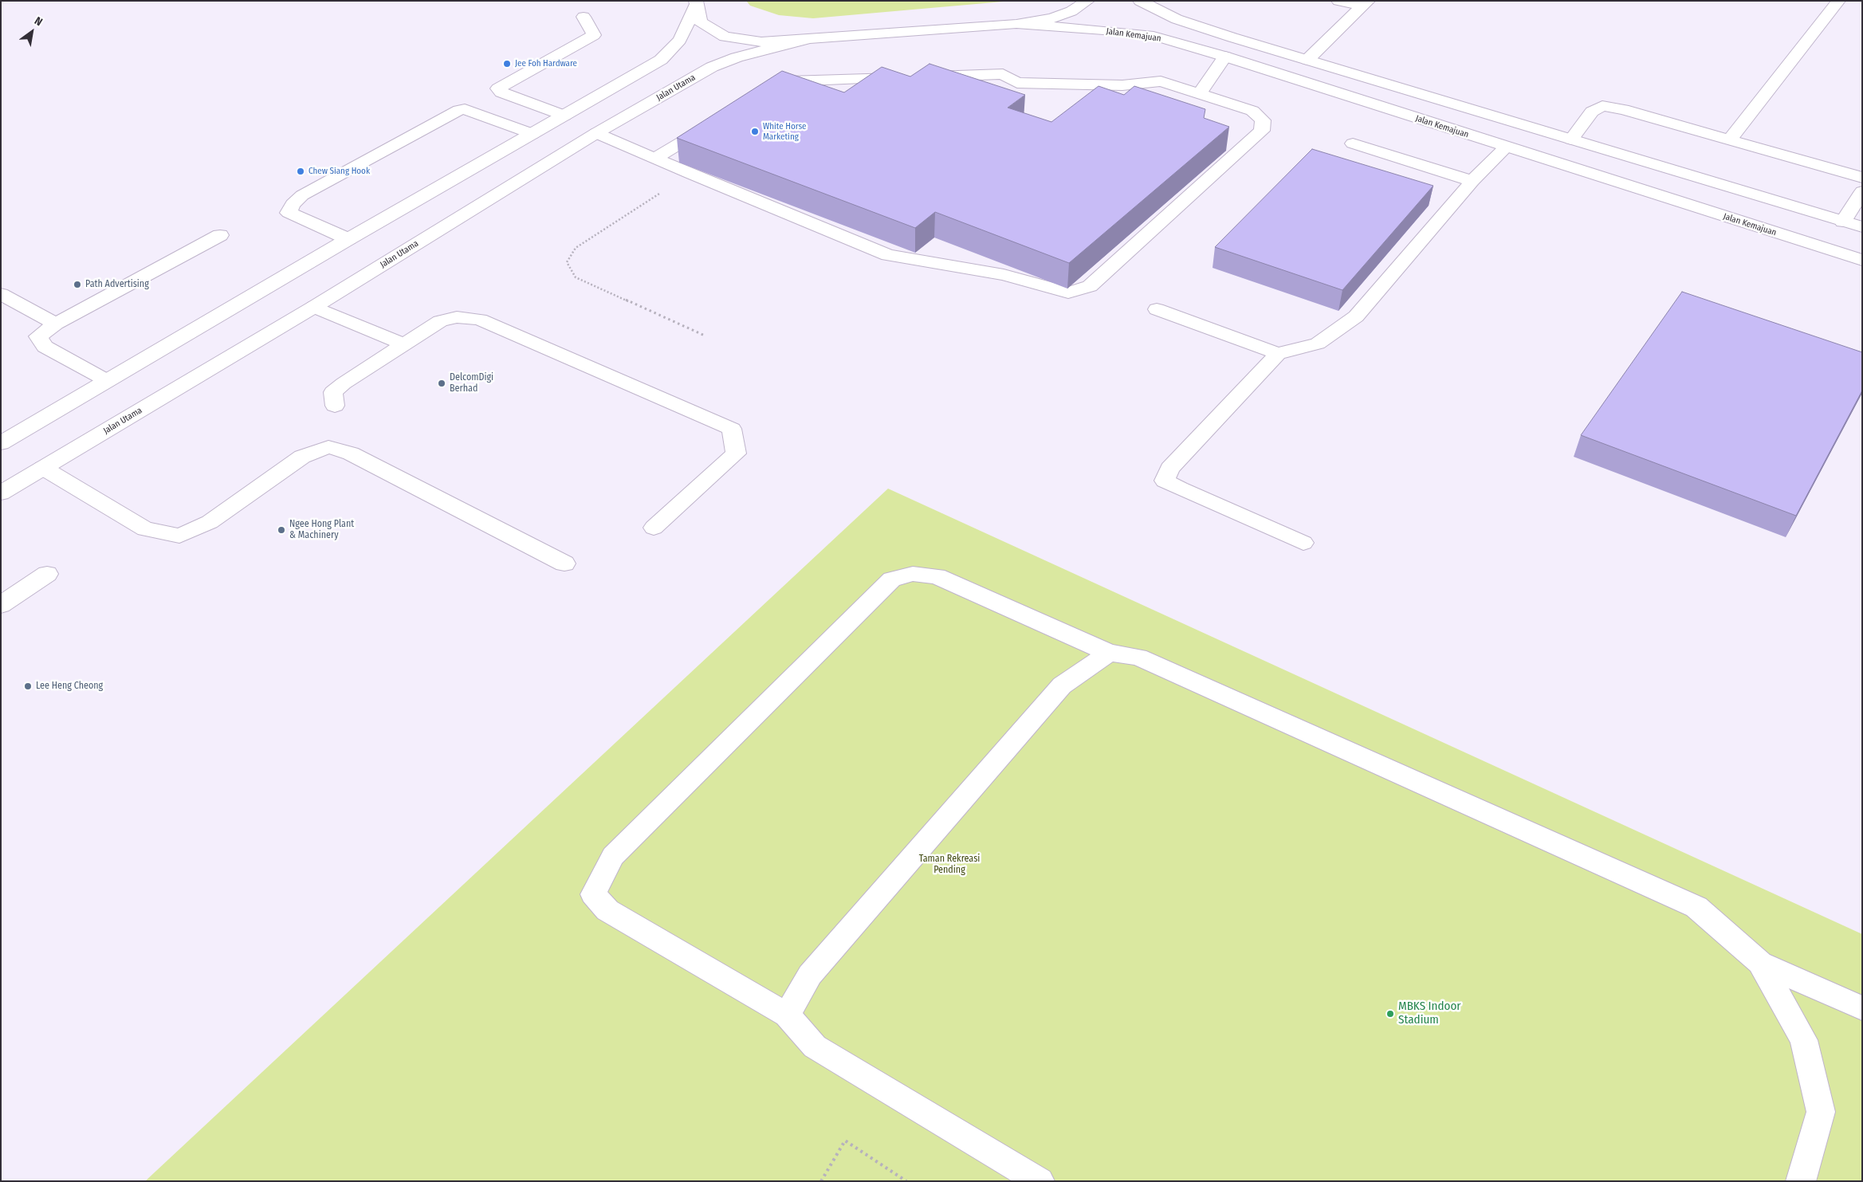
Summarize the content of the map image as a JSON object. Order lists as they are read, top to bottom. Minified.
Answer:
{"streets":{"main road":["Jalan Kemajuan","Jalan Utama"]},"parks":["Taman Rekreasi Pending"],"places":["Jee Foh Hardware","White Horse Marketing","Chew Siang Hook","Path Advertising","DelcomDigi Berhad","Ngee Hong Plant & Machinery","Lee Heng Cheong","MBKS Indoor Stadium"],"north":"top right"}
